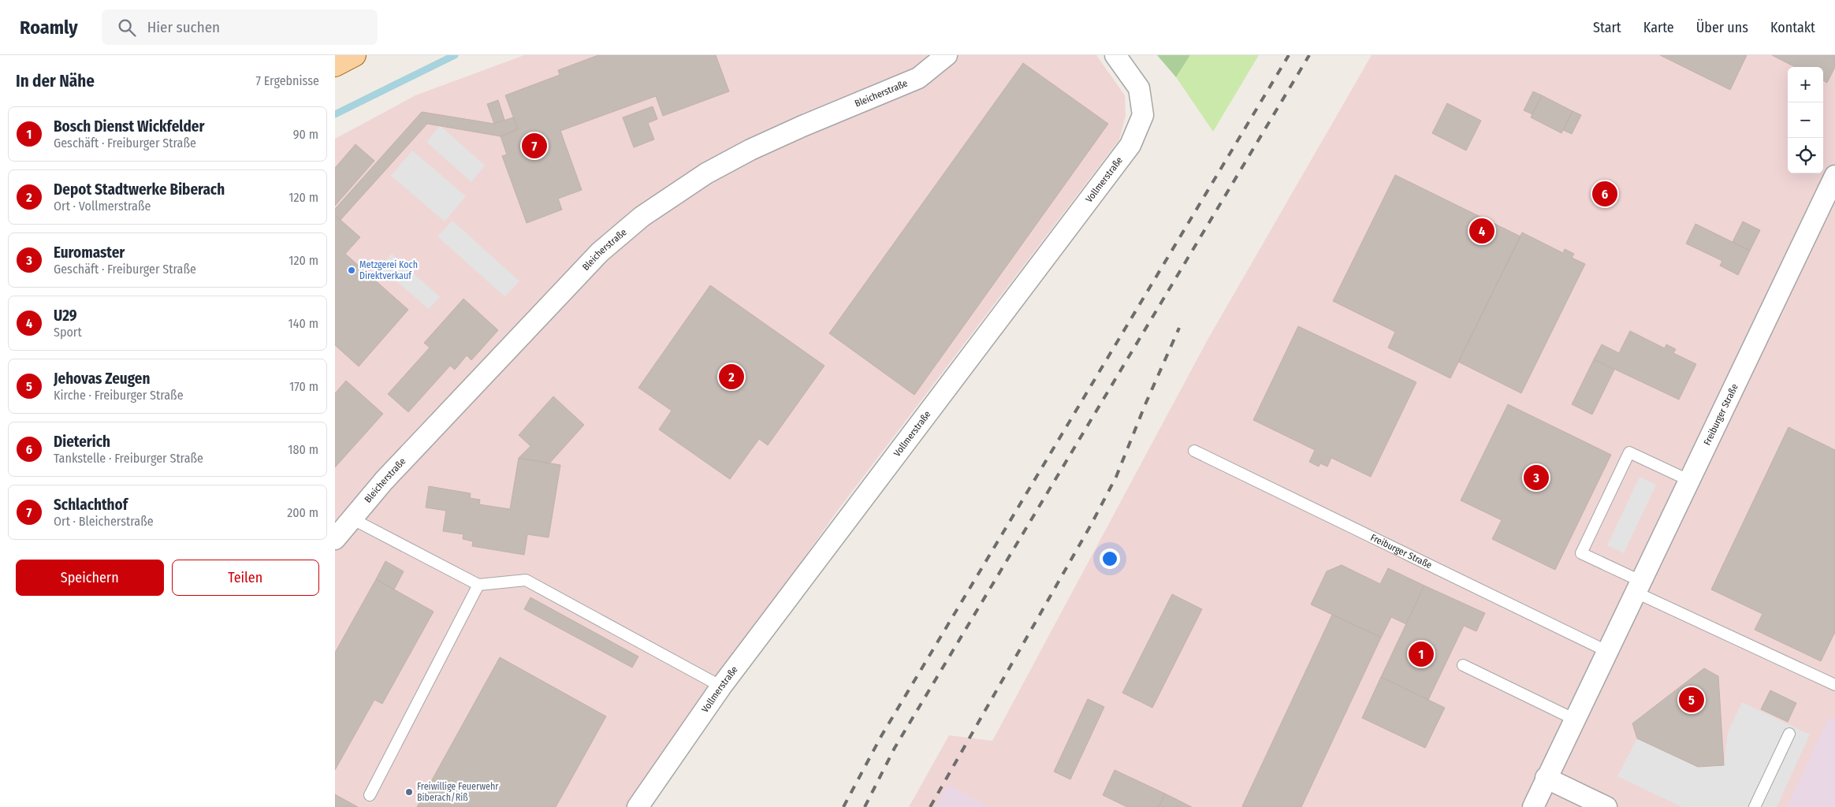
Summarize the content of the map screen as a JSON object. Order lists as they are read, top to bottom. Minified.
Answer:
{"streets":{"street":["Bleicherstraße","Vollmerstraße","Freiburger Straße"]},"places":["Metzgerei Koch Direktverkauf","Freiwillige Feuerwehr Biberach/Riß"],"page":{"header":"Roamly","search":"Hier suchen","nav":["Start","Karte","Über uns","Kontakt"],"heading":["In der Nähe","7 Ergebnisse"],"map_buttons":["+","−"],"list":[{"mark":"1","name":"Bosch Dienst Wickfelder","note":"Geschäft · Freiburger Straße","value":"90 m"},{"mark":"2","name":"Depot Stadtwerke Biberach","note":"Ort · Vollmerstraße","value":"120 m"},{"mark":"3","name":"Euromaster","note":"Geschäft · Freiburger Straße","value":"120 m"},{"mark":"4","name":"U29","note":"Sport","value":"140 m"},{"mark":"5","name":"Jehovas Zeugen","note":"Kirche · Freiburger Straße","value":"170 m"},{"mark":"6","name":"Dieterich","note":"Tankstelle · Freiburger Straße","value":"180 m"},{"mark":"7","name":"Schlachthof","note":"Ort · Bleicherstraße","value":"200 m"}],"pins":["7","6","4","2","3","1","5"],"buttons":["Speichern","Teilen"]}}
